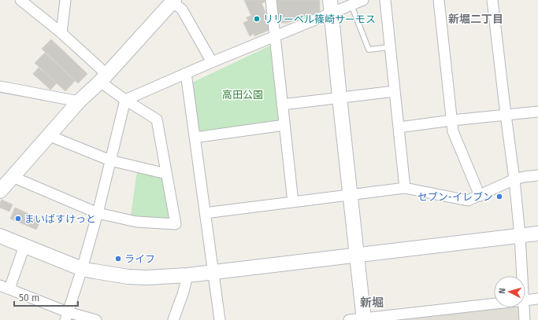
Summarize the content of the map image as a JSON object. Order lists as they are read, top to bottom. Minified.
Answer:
{"districts":["新堀二丁目","新堀"],"parks":["高田公園"],"places":["リリーベル篠崎サーモス","セブン-イレブン","まいばすけっと","ライフ"],"scale_bar":"50 m","north":"left"}
